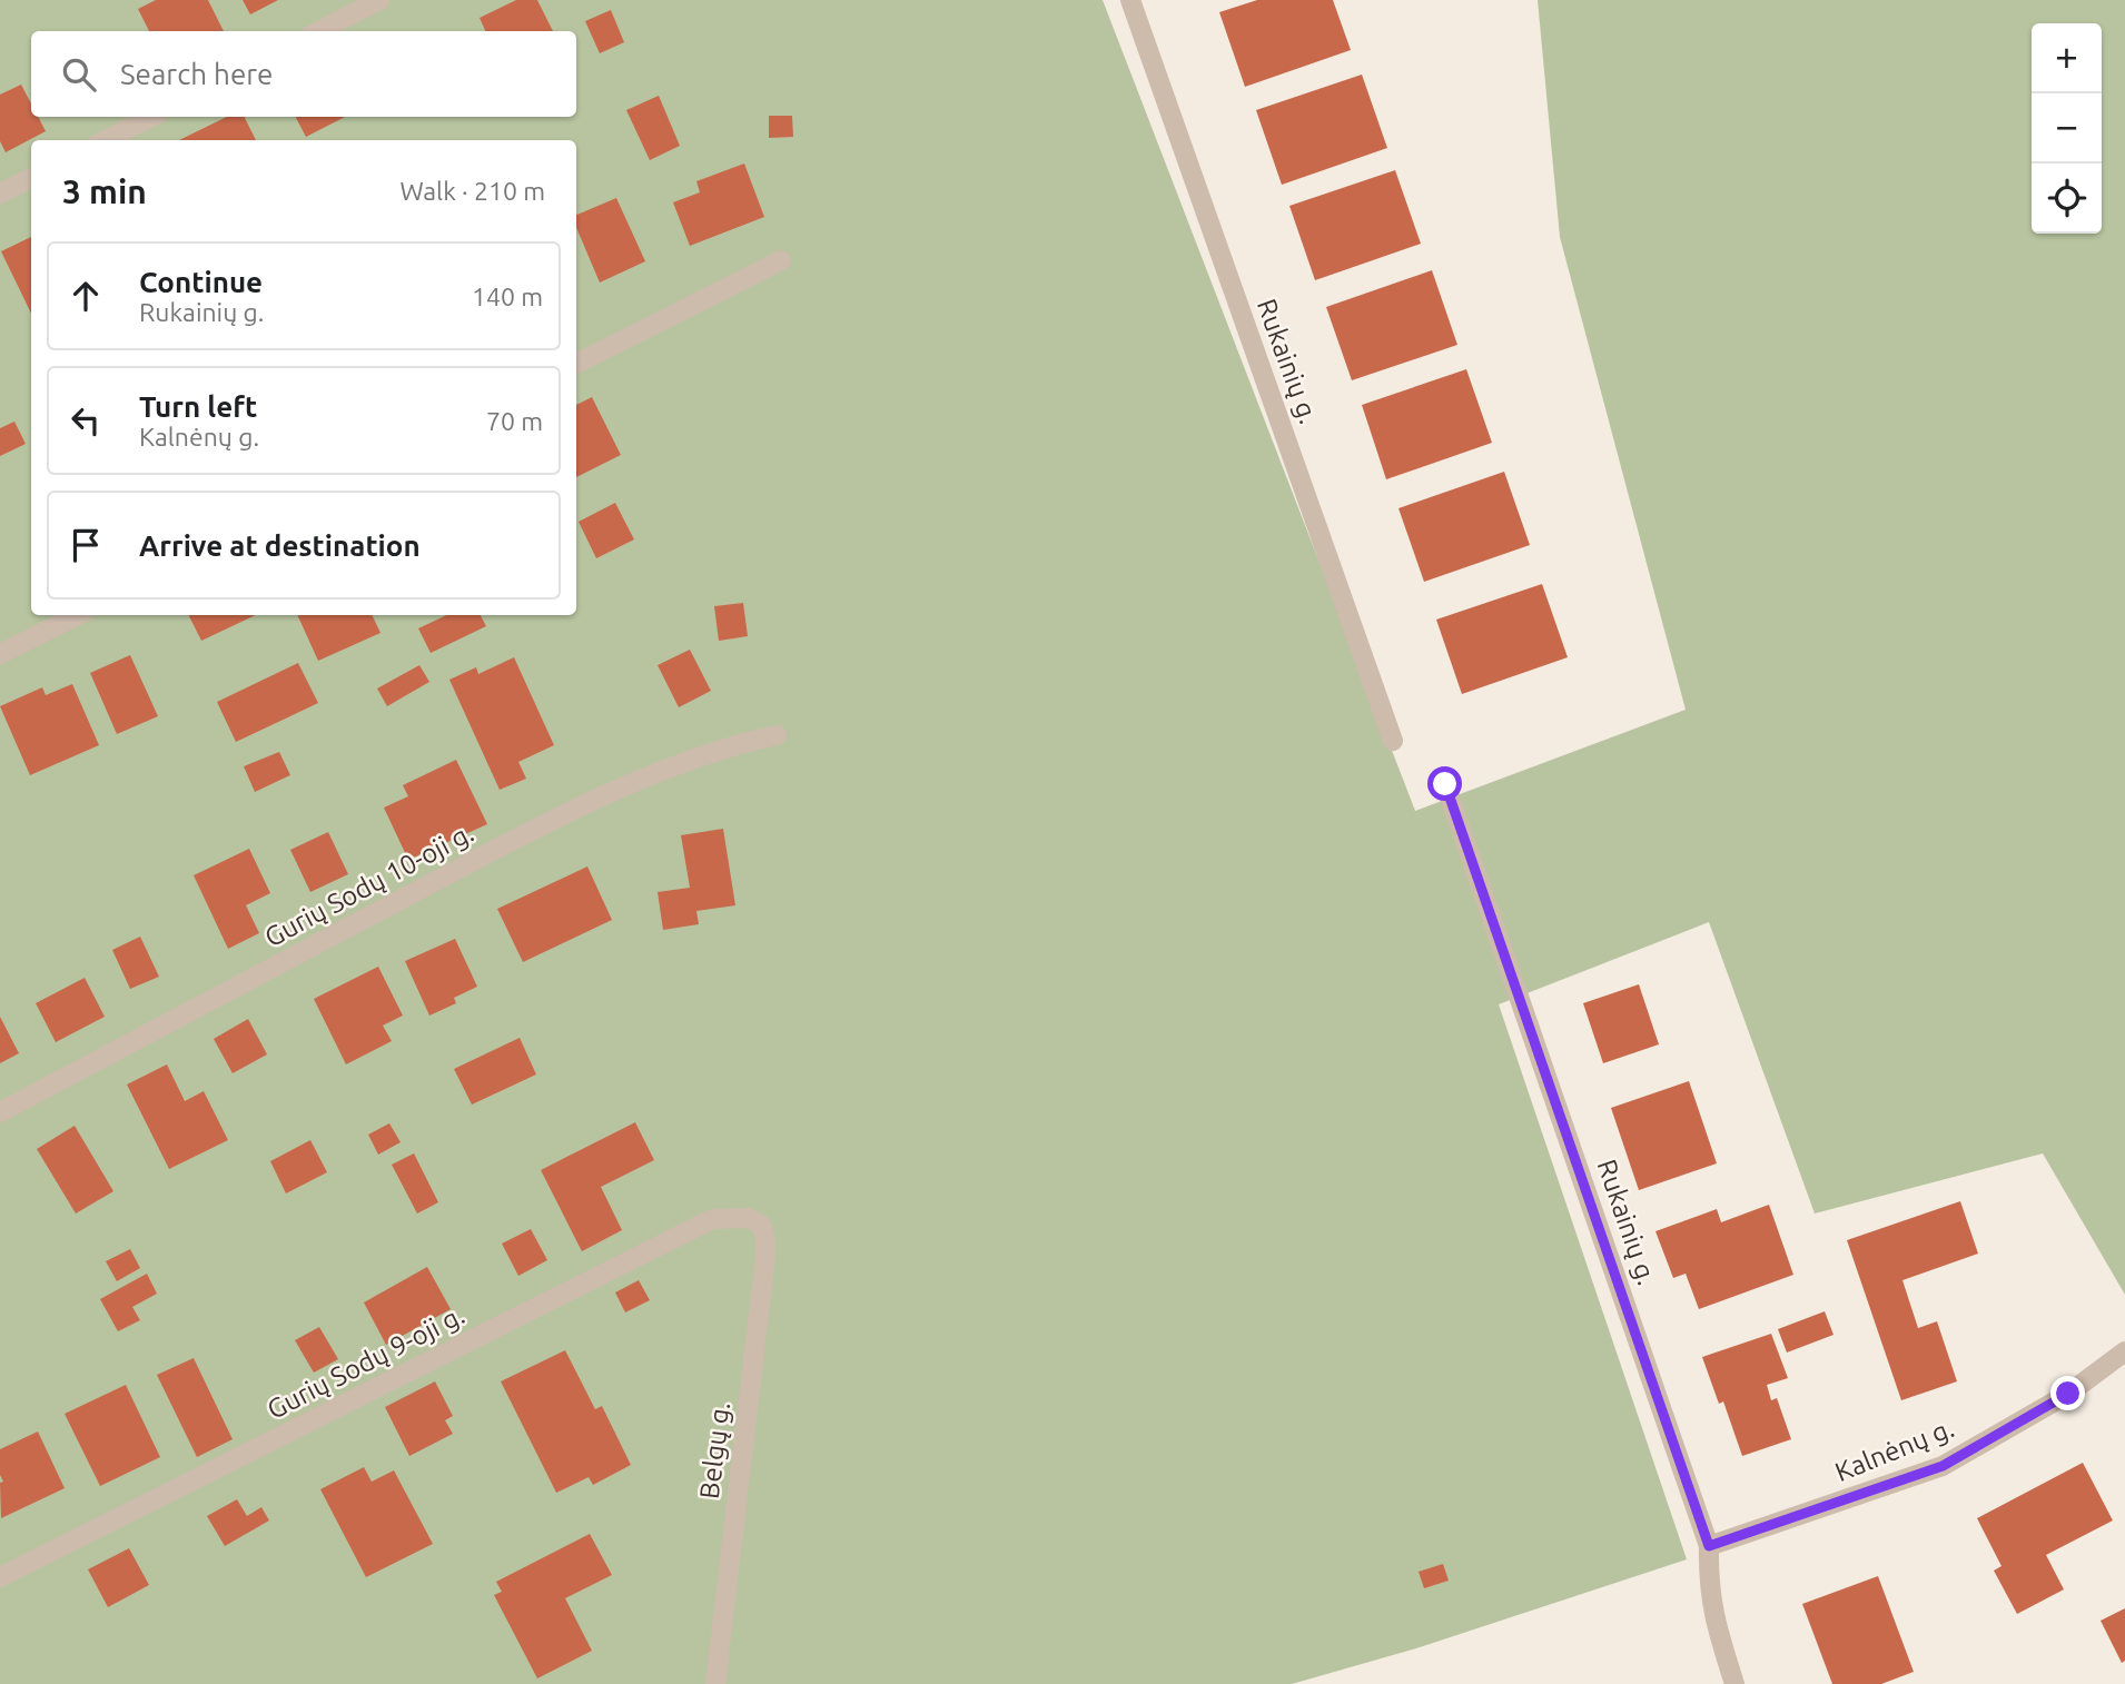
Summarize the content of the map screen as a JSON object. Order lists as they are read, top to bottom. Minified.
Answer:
{"streets":{"street":["Rukainių g.","Gurių Sodų 10-oji g.","Gurių Sodų 9-oji g.","Belgų g.","Kalnėnų g."]},"crossings":[["Rukainių g.","Kalnėnų g."],["Gurių Sodų 9-oji g.","Belgų g."]],"page":{"map_buttons":["+","−"],"search":"Search here","heading":["3 min","Walk · 210 m"],"list":[["Continue","Rukainių g.","140 m"],["Turn left","Kalnėnų g.","70 m"],"Arrive at destination"]}}
